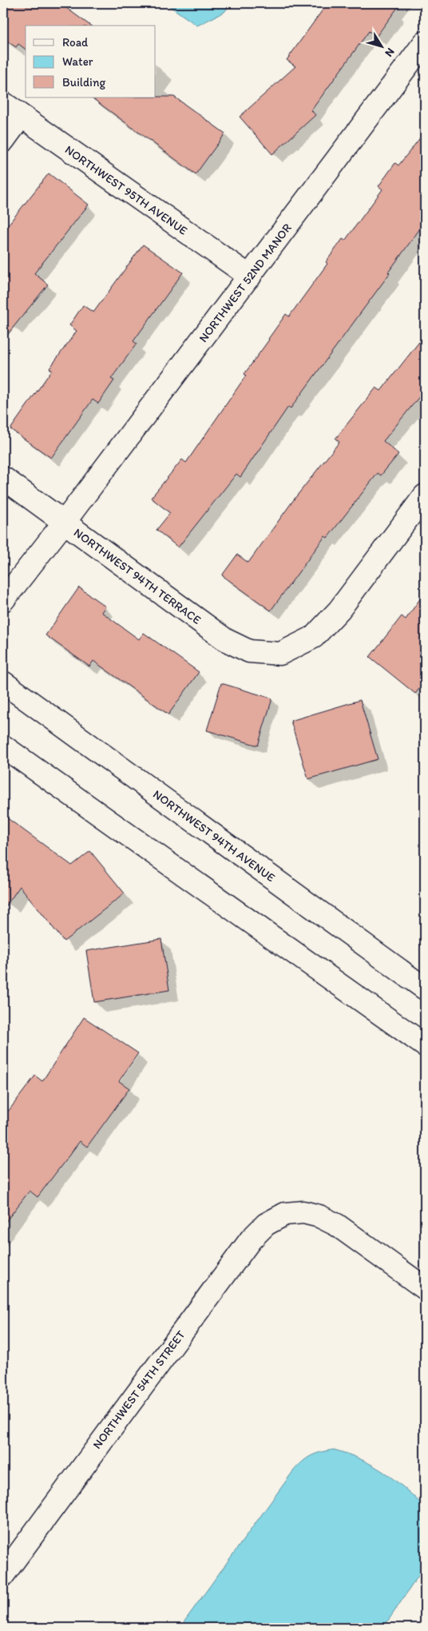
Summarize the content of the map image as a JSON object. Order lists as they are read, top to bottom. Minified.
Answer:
{"streets":{"street":["NORTHWEST 95TH AVENUE","NORTHWEST 52ND MANOR","NORTHWEST 94TH TERRACE","NORTHWEST 94TH AVENUE","NORTHWEST 54TH STREET"]},"crossings":[["NORTHWEST 95TH AVENUE","NORTHWEST 52ND MANOR"],["NORTHWEST 52ND MANOR","NORTHWEST 94TH TERRACE"]],"legend":["Road","Water","Building"],"north":"bottom right"}
